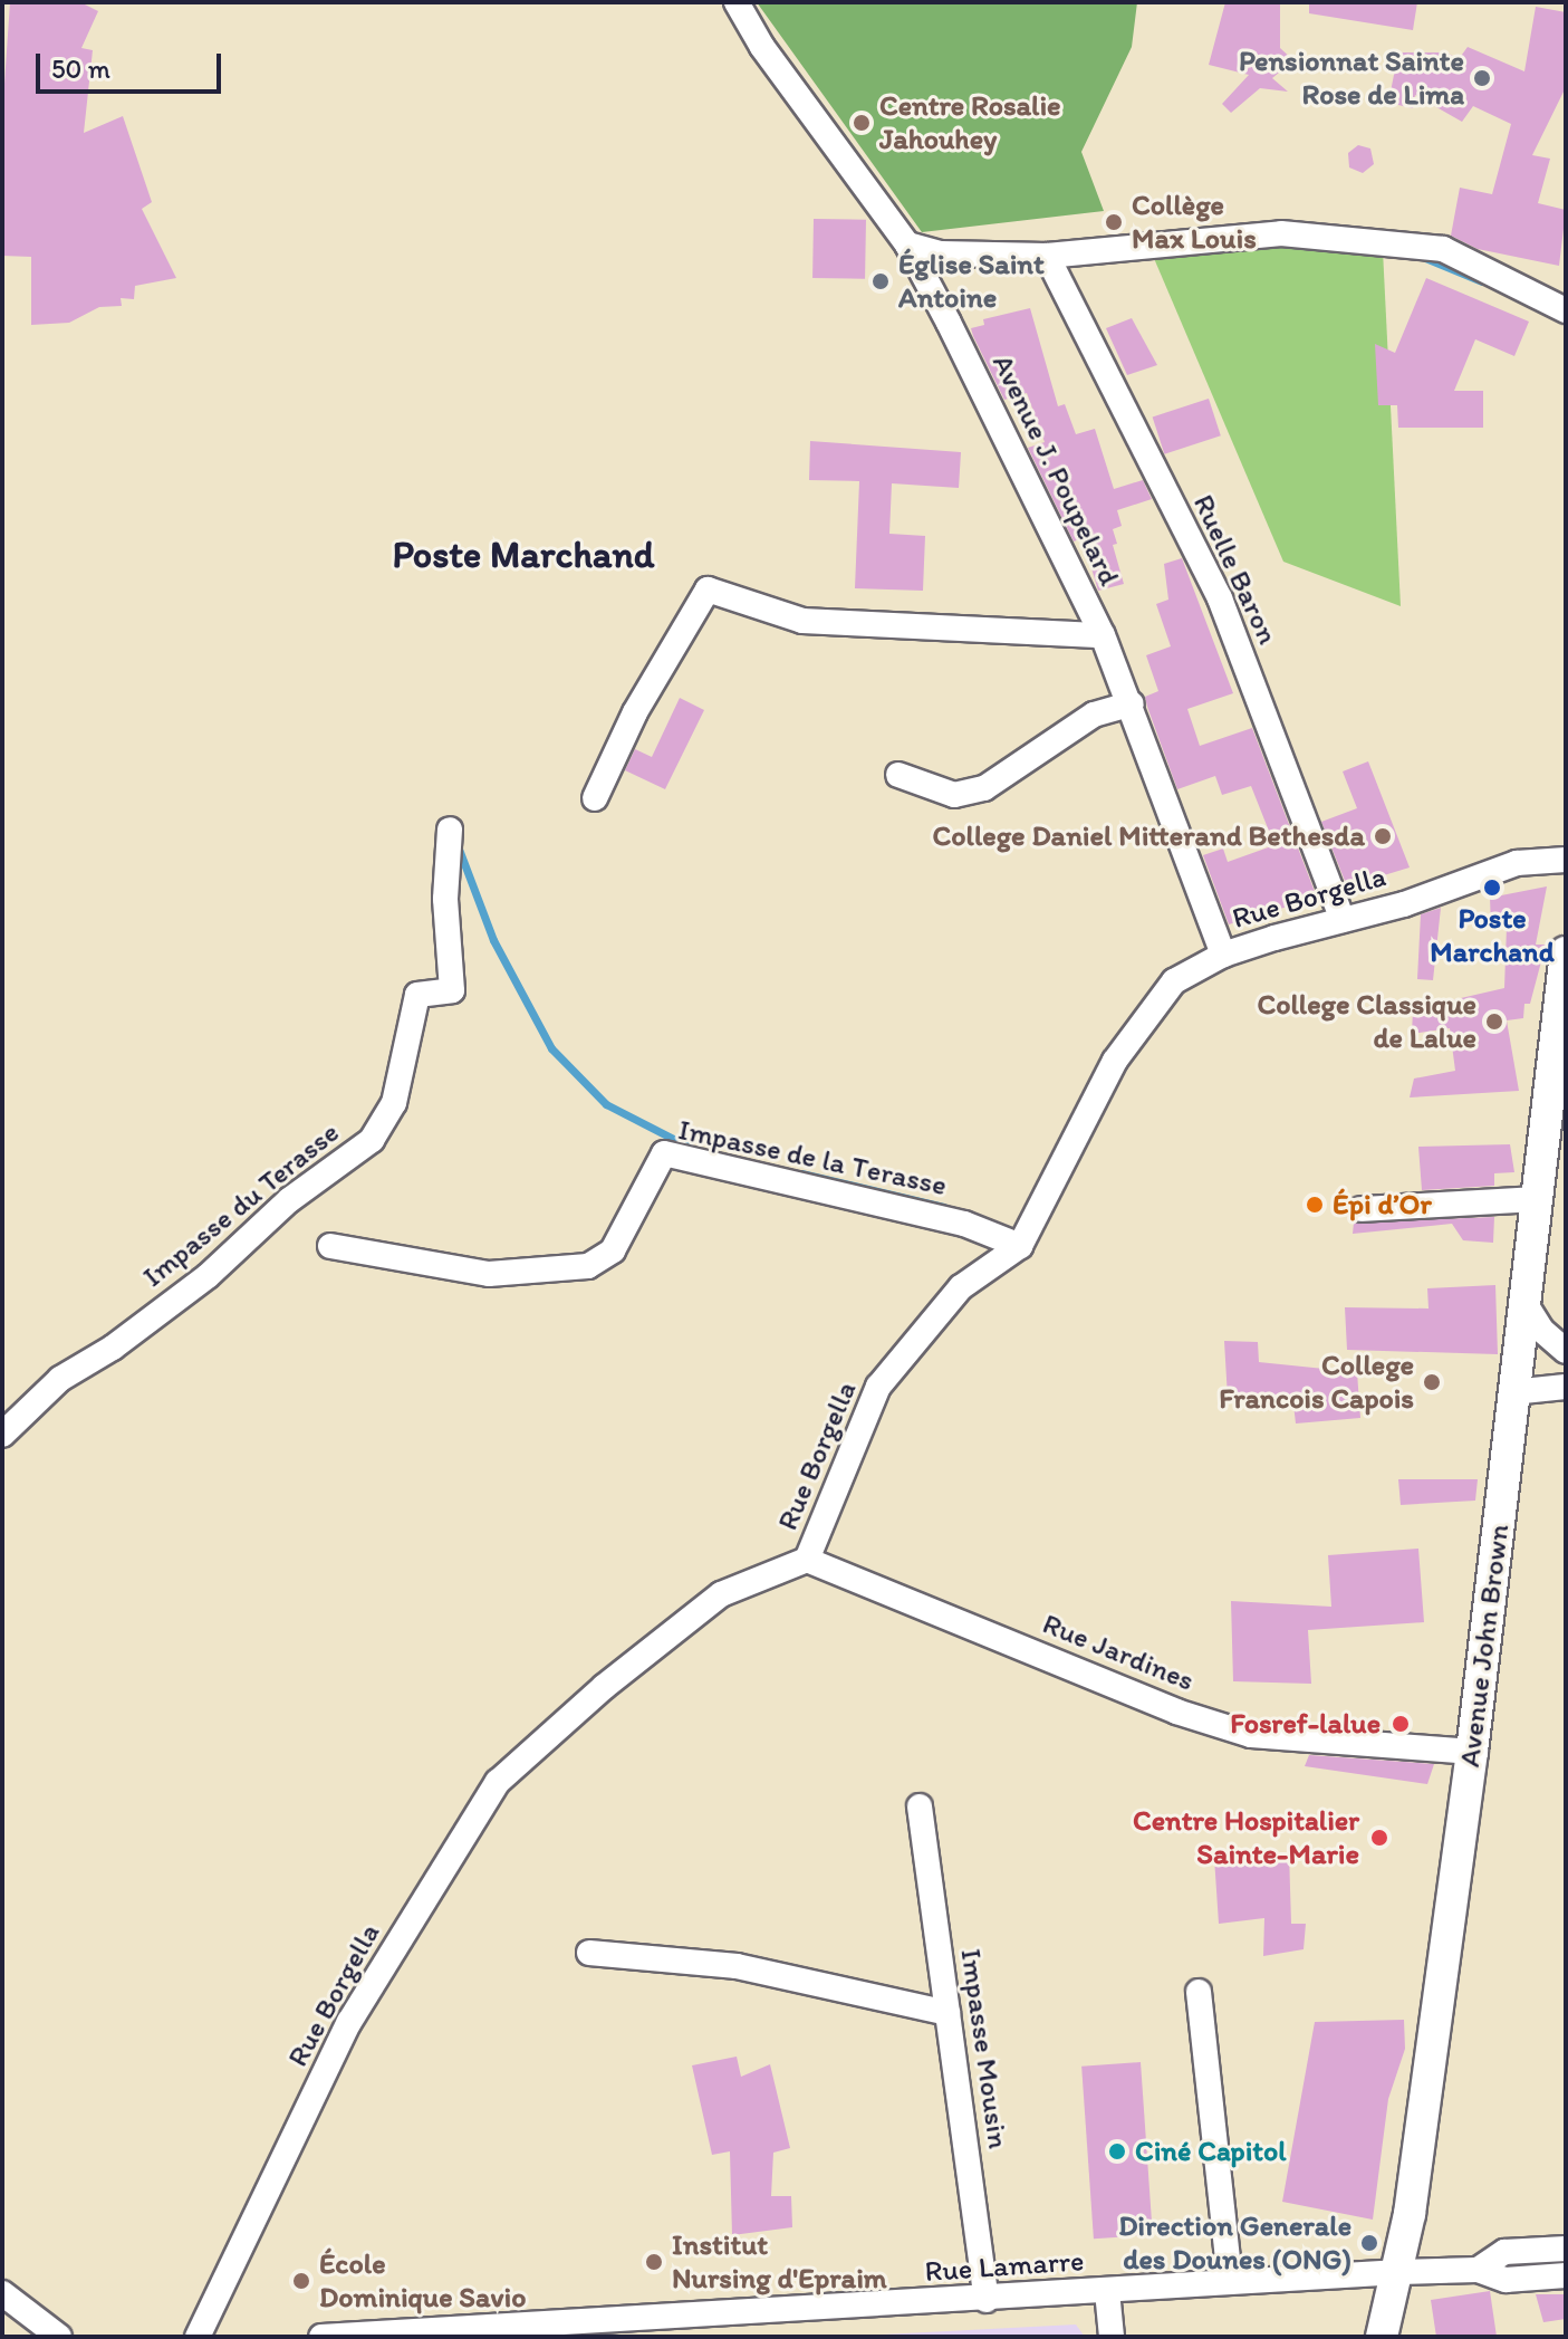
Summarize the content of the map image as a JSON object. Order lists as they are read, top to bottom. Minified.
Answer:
{"streets":{"main road":["Avenue John Brown"],"street":["Avenue J. Poupelard","Ruelle Baron","Rue Borgella","Impasse de la Terasse","Impasse du Terasse","Rue Jardines","Impasse Mousin","Rue Lamarre"]},"crossings":[["Avenue J. Poupelard","Rue Borgella"],["Ruelle Baron","Rue Borgella"],["Rue Borgella","Impasse de la Terasse"],["Rue Borgella","Rue Jardines"],["Avenue John Brown","Rue Jardines"],["Avenue John Brown","Rue Lamarre"],["Impasse Mousin","Rue Lamarre"]],"districts":["Poste Marchand"],"places":["Pensionnat Sainte Rose de Lima","Centre Rosalie Jahouhey","Collège Max Louis","Église Saint Antoine","College Daniel Mitterand Bethesda","Poste Marchand","College Classique de Lalue","Épi d’Or","College Francois Capois","Fosref-lalue","Centre Hospitalier Sainte-Marie","Ciné Capitol","Direction Generale des Dounes (ONG)","Institut Nursing d'Epraim","École Dominique Savio"],"scale_bar":"50 m"}
